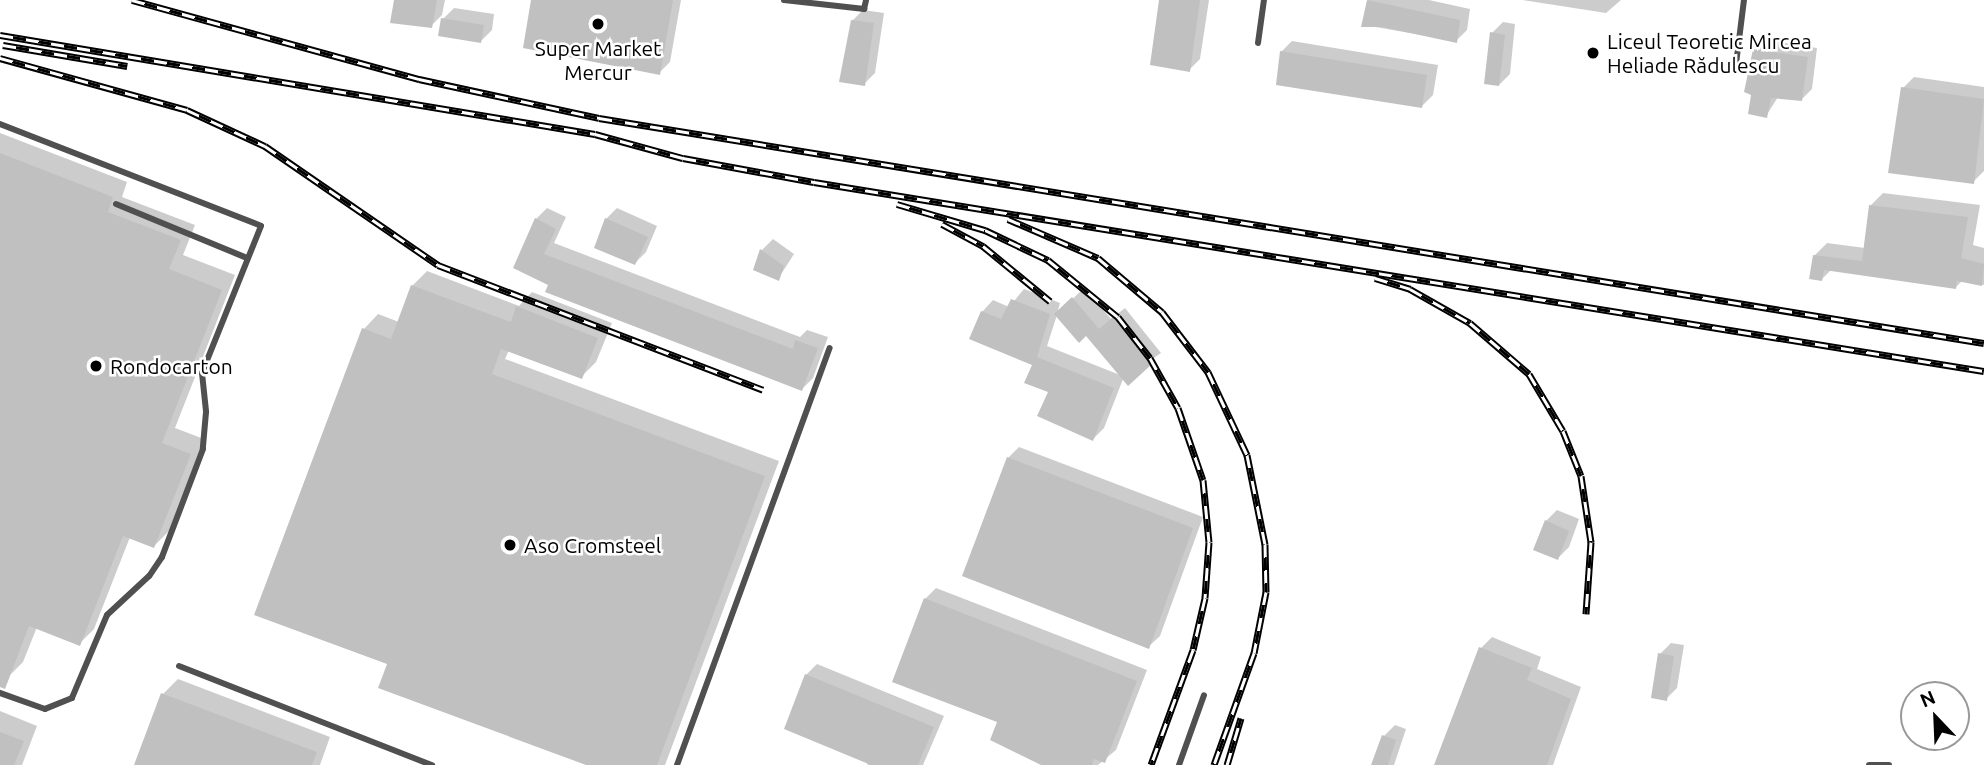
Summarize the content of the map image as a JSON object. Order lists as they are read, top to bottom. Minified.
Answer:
{"places":["Super Market Mercur","Liceul Teoretic Mircea Heliade Rădulescu","Rondocarton","Aso Cromsteel"],"north":"top left"}
